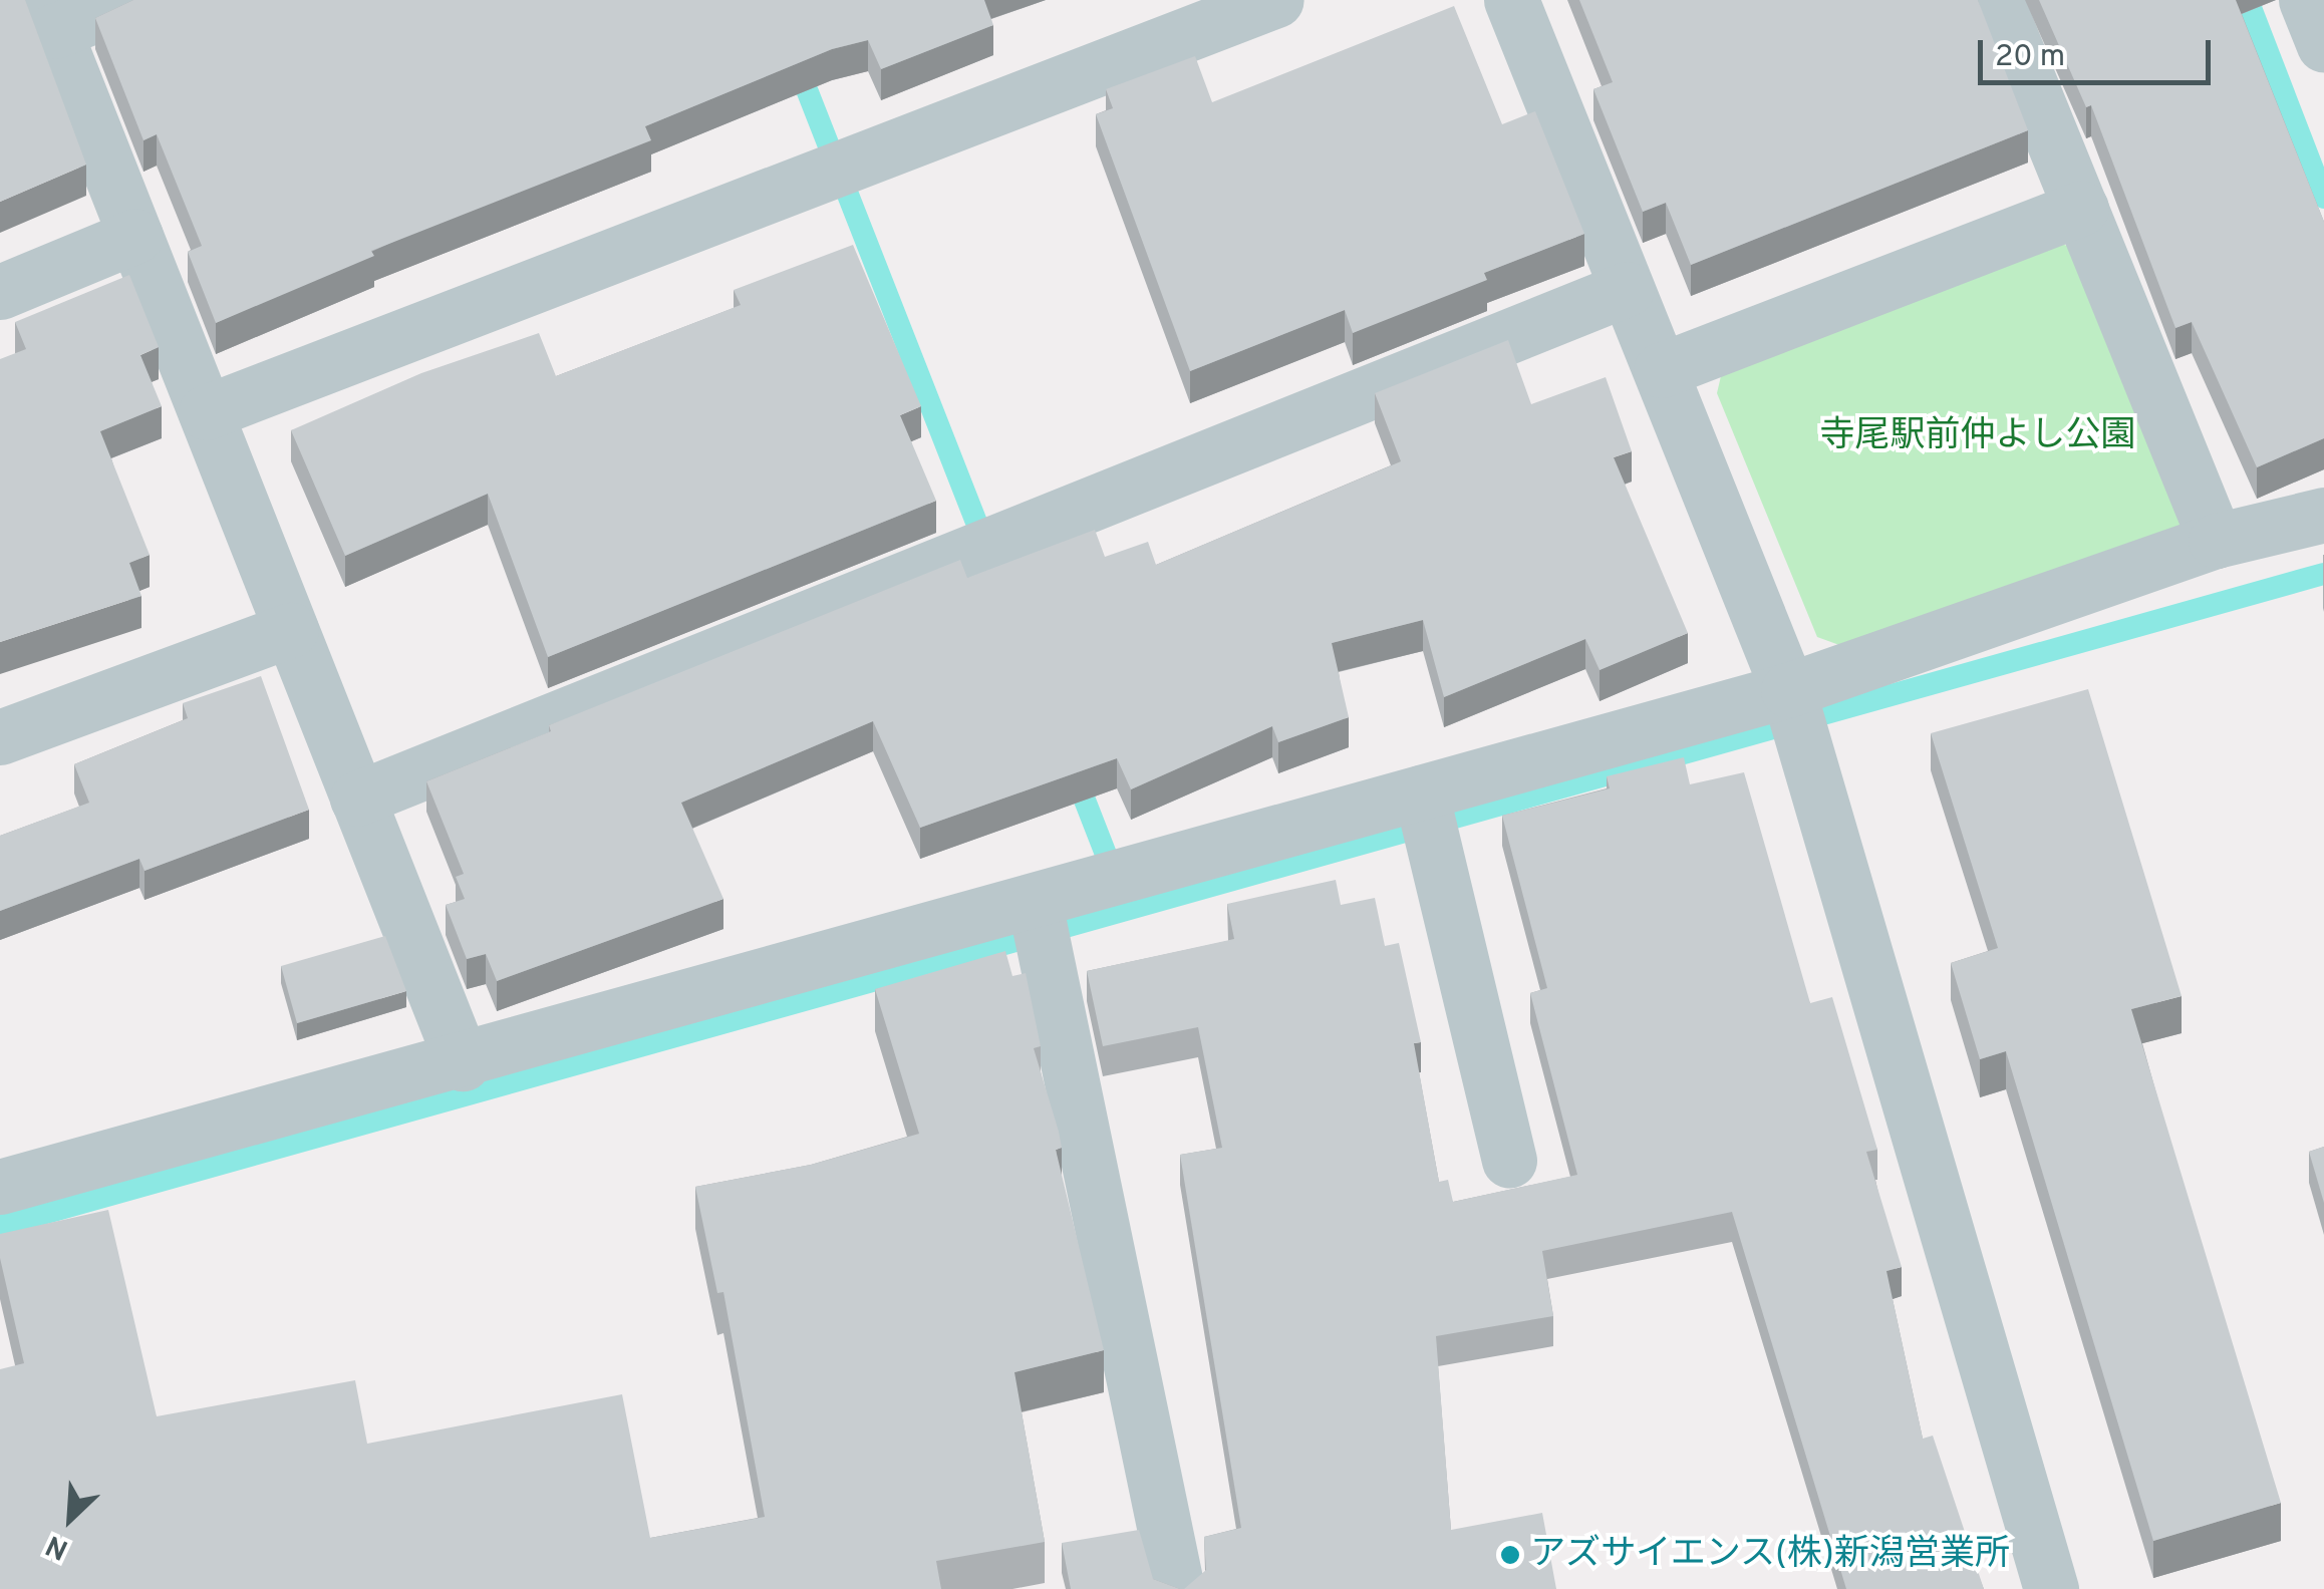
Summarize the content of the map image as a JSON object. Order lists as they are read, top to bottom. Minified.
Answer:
{"parks":["寺尾駅前仲よし公園"],"places":["アズサイエンス(株)新潟営業所"],"scale_bar":"20 m","north":"bottom left"}
